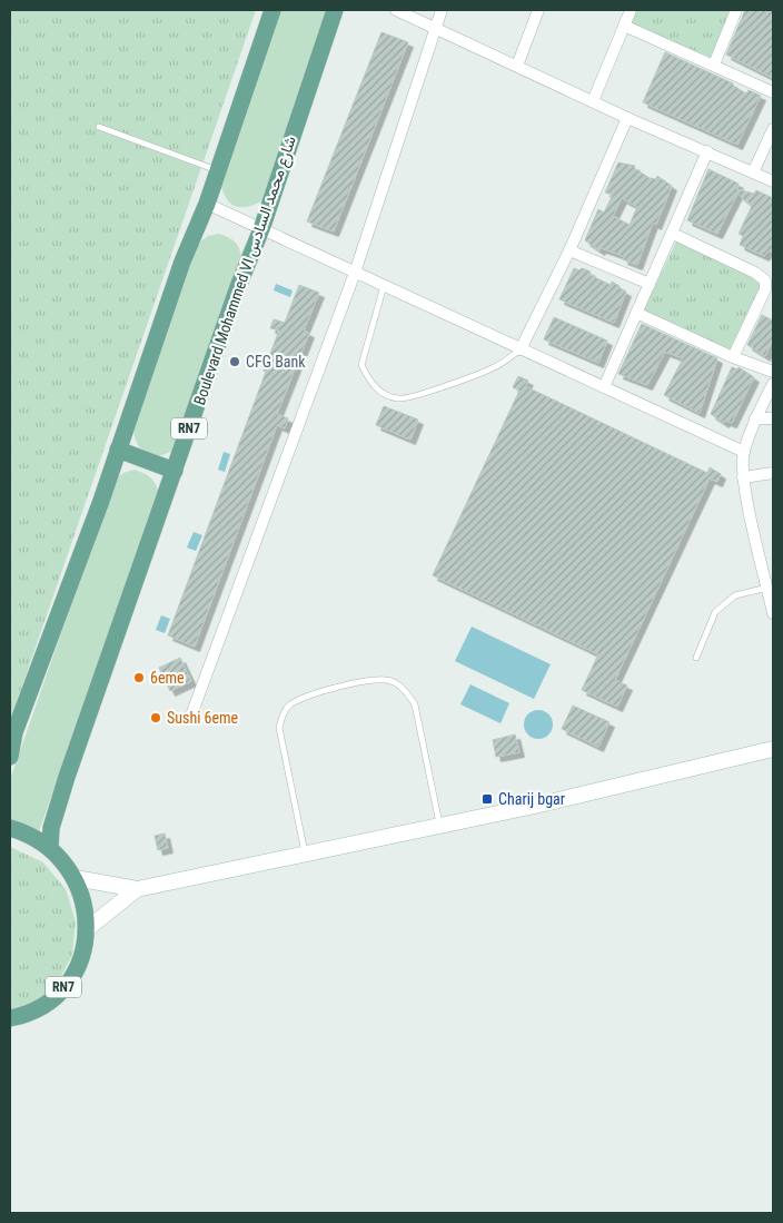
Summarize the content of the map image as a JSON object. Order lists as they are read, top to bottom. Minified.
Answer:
{"streets":{"main road":["Boulevard Mohammed VI شارع محمد السادس","RN7"]},"crossings":[["Boulevard Mohammed VI شارع محمد السادس","RN7"]],"places":{"other":["CFG Bank","6eme","Sushi 6eme"],"transit":["Charij bgar"]}}
